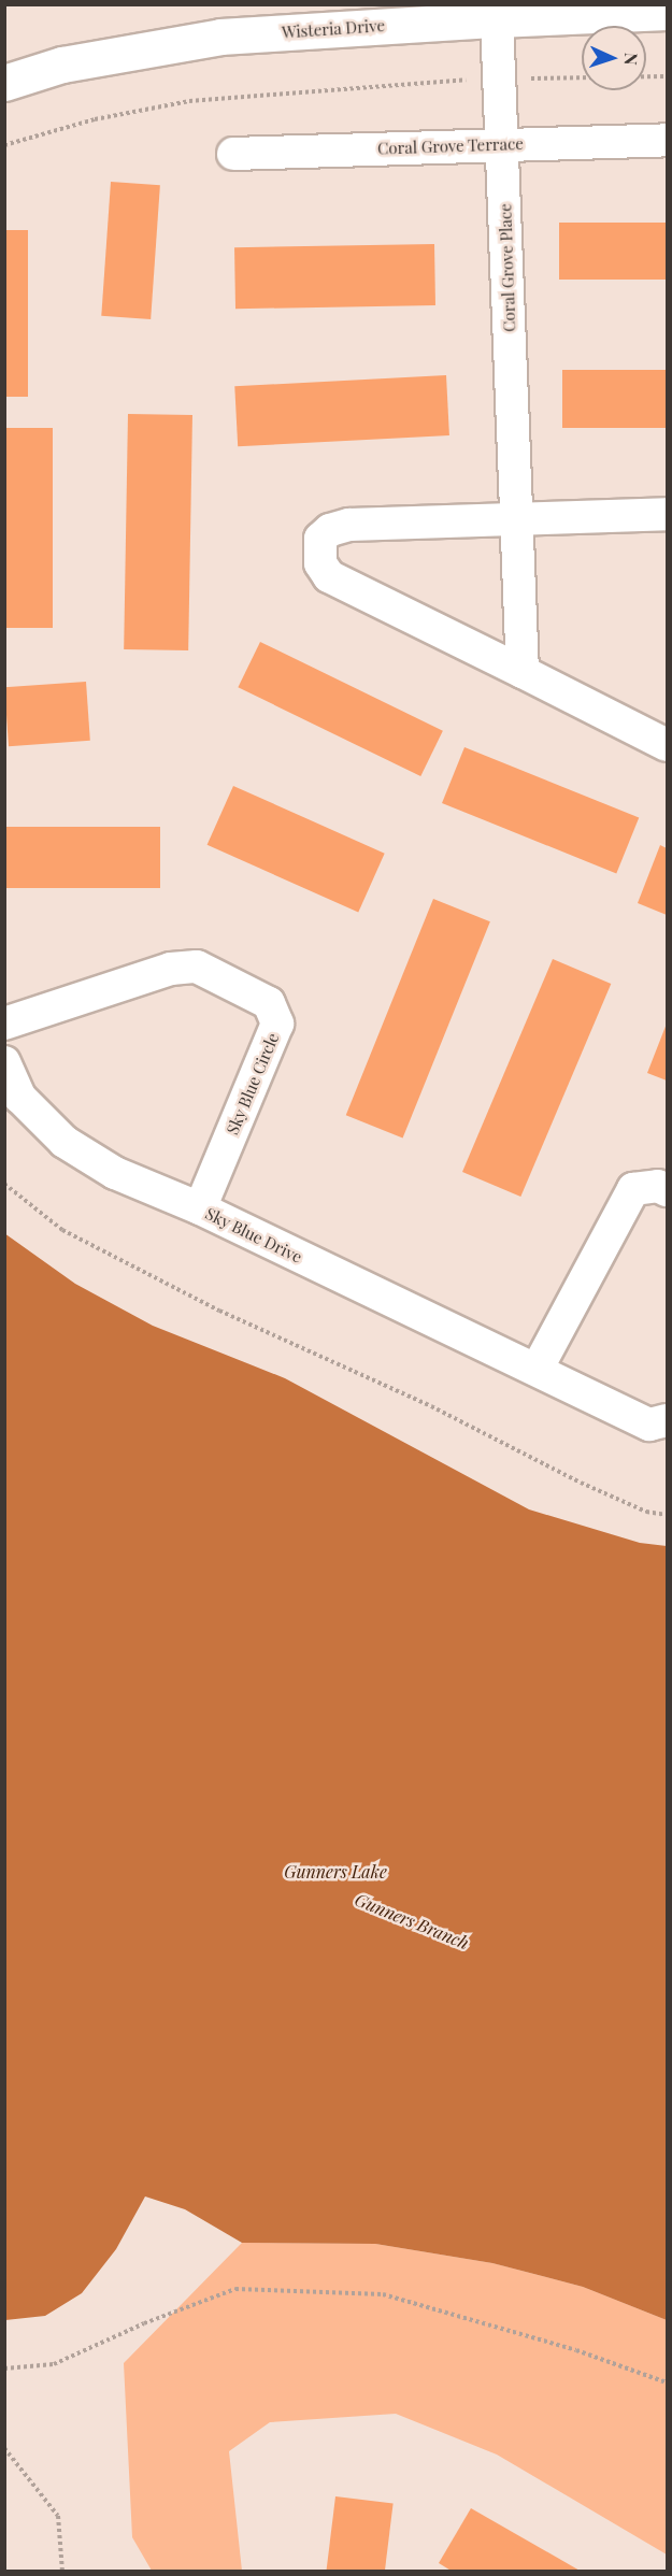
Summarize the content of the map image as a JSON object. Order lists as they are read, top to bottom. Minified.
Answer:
{"streets":{"street":["Wisteria Drive","Coral Grove Terrace","Coral Grove Place","Sky Blue Circle","Sky Blue Drive"]},"crossings":[["Wisteria Drive","Coral Grove Place"],["Coral Grove Terrace","Coral Grove Place"],["Sky Blue Circle","Sky Blue Drive"]],"water":["Gunners Lake","Gunners Branch"],"north":"right"}
